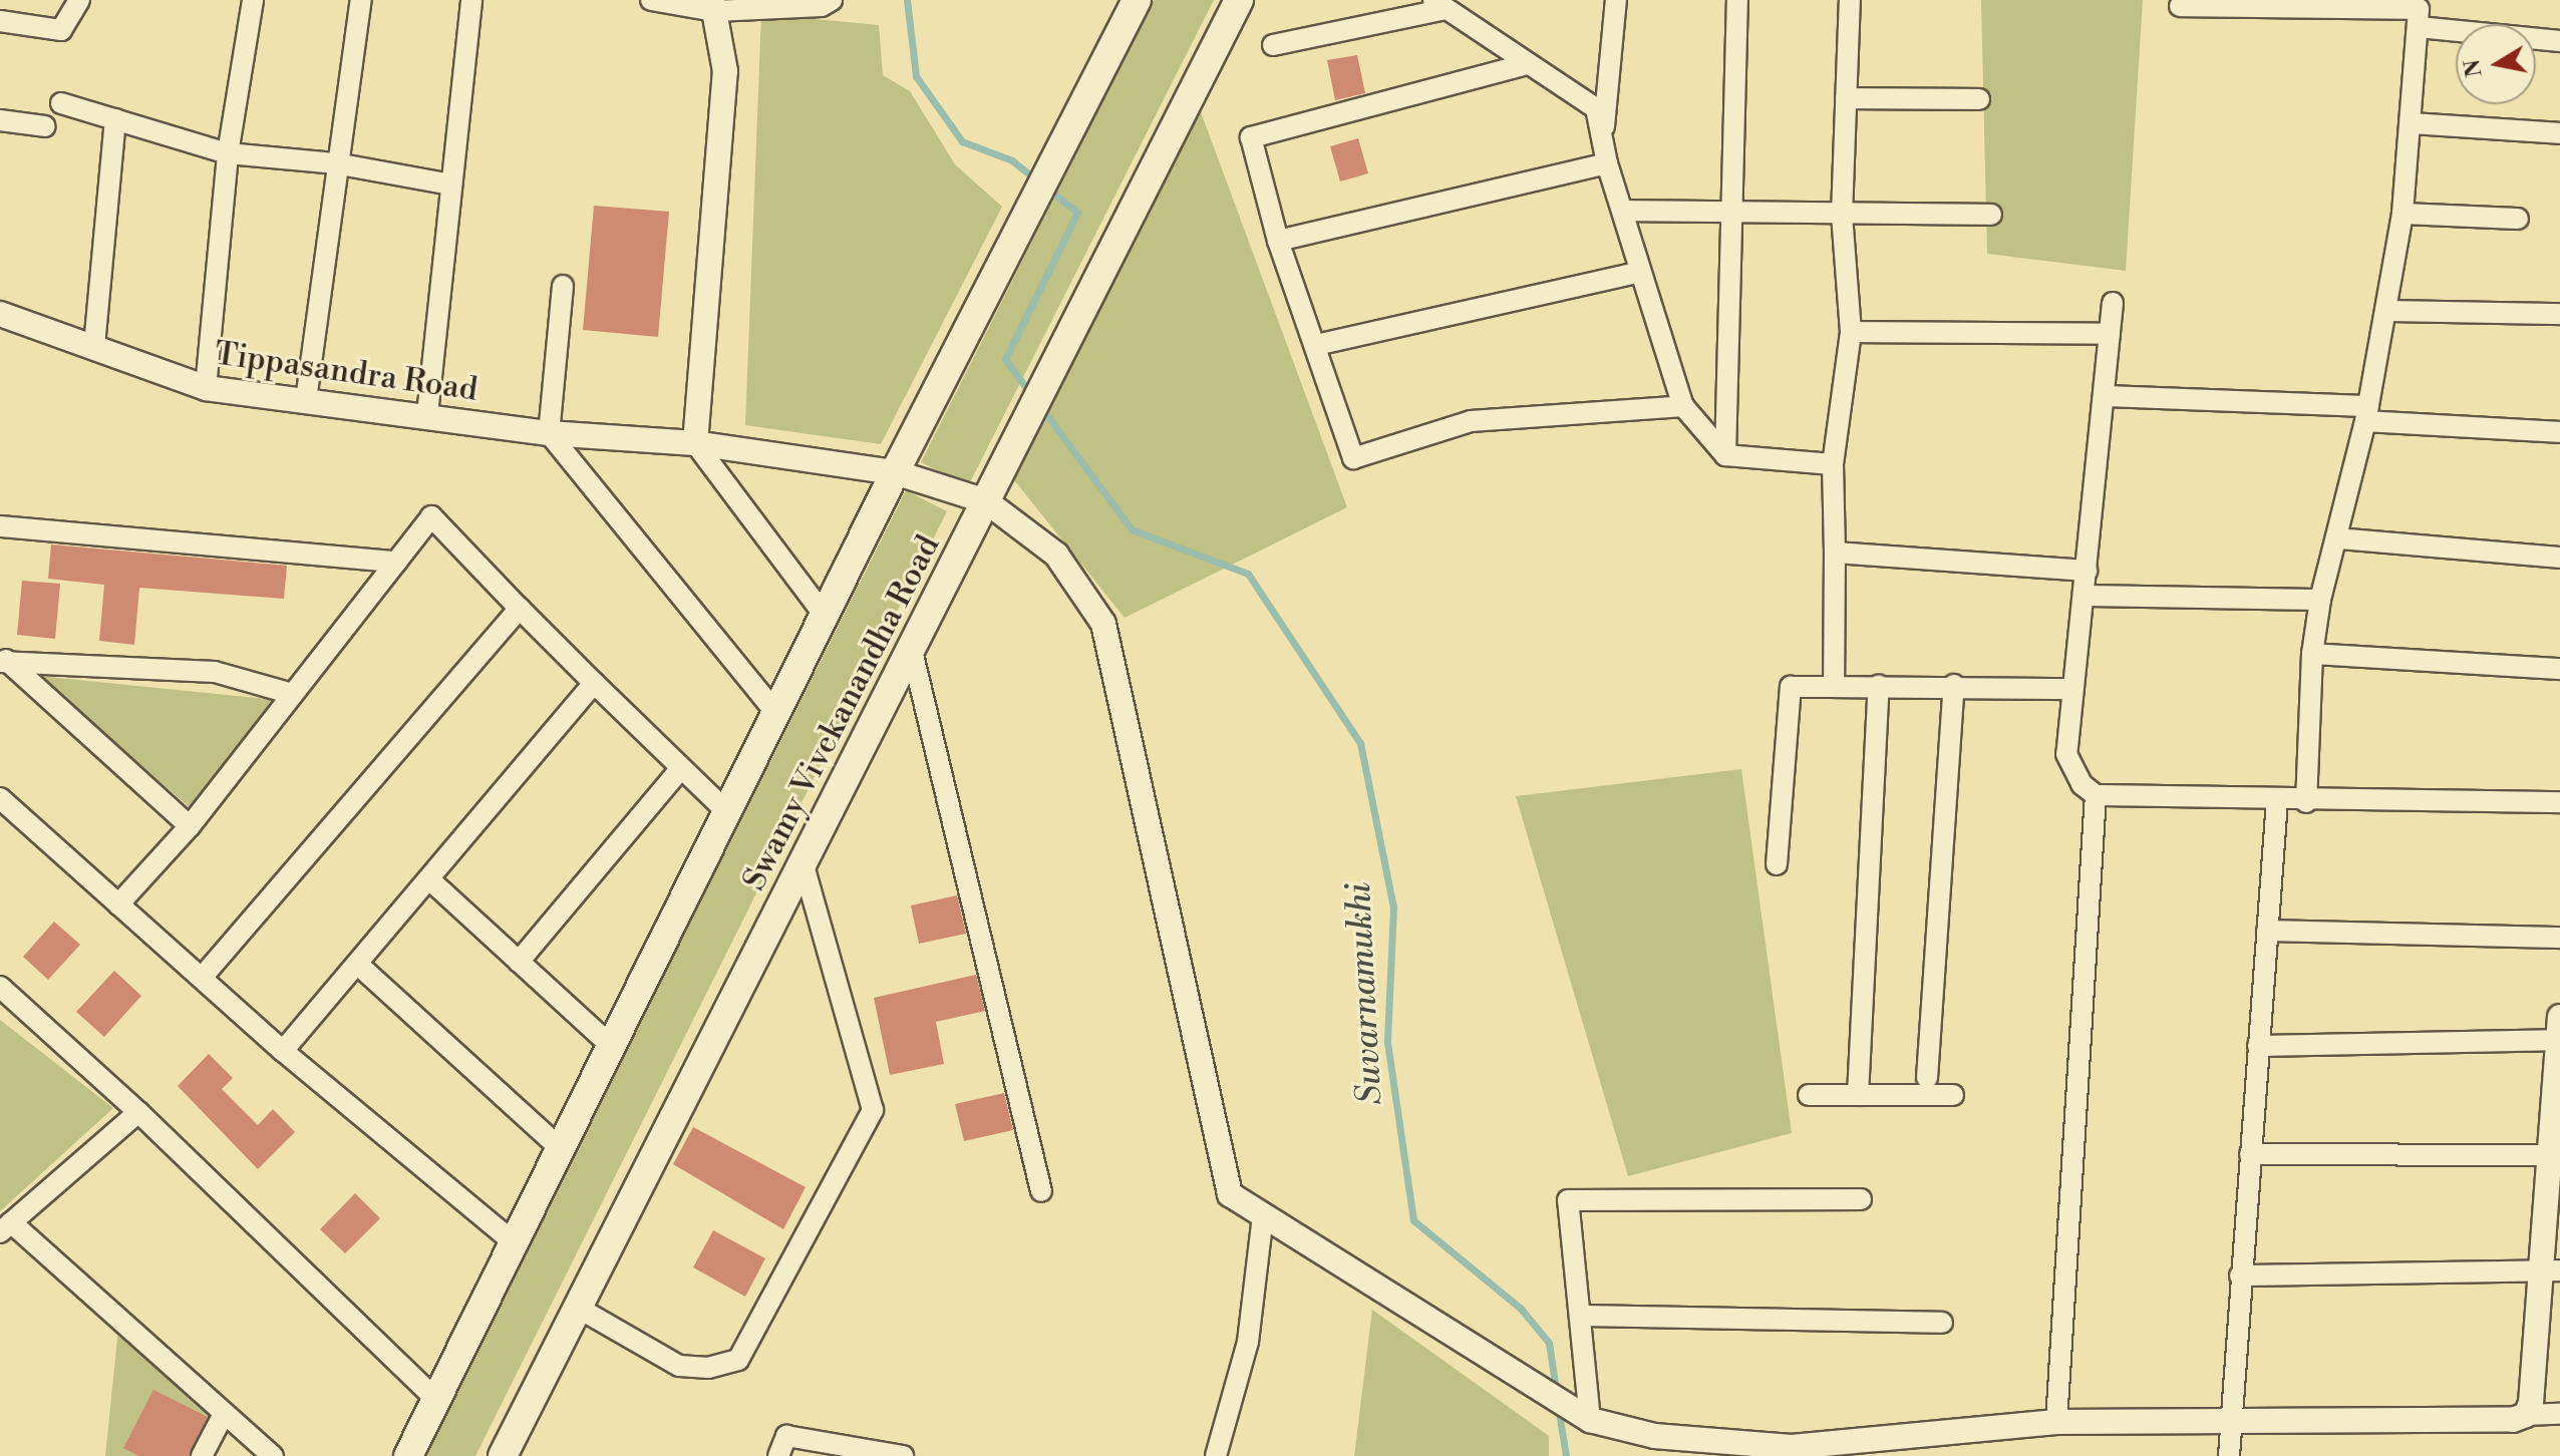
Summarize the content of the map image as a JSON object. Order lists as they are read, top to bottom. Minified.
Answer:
{"streets":{"main road":["Swamy Vivekanandha Road"],"street":["Tippasandra Road"]},"crossings":[["Tippasandra Road","Swamy Vivekanandha Road"]],"water":["Suvarnamukhi"],"north":"left"}
